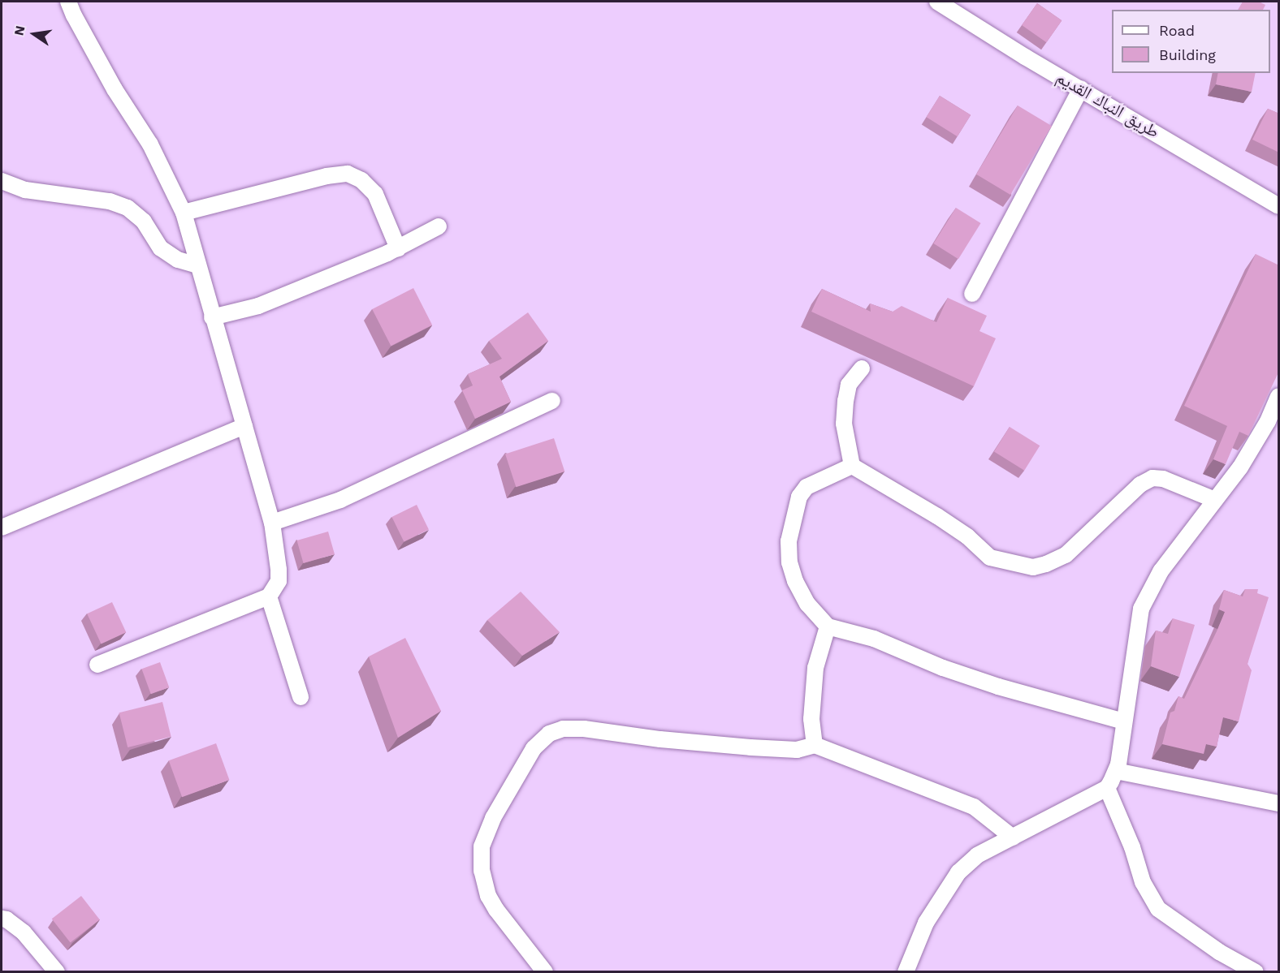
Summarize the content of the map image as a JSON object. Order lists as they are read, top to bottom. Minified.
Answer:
{"streets":{"street":["طريق النباك القديم"]},"legend":["Road","Building"],"north":"left"}
